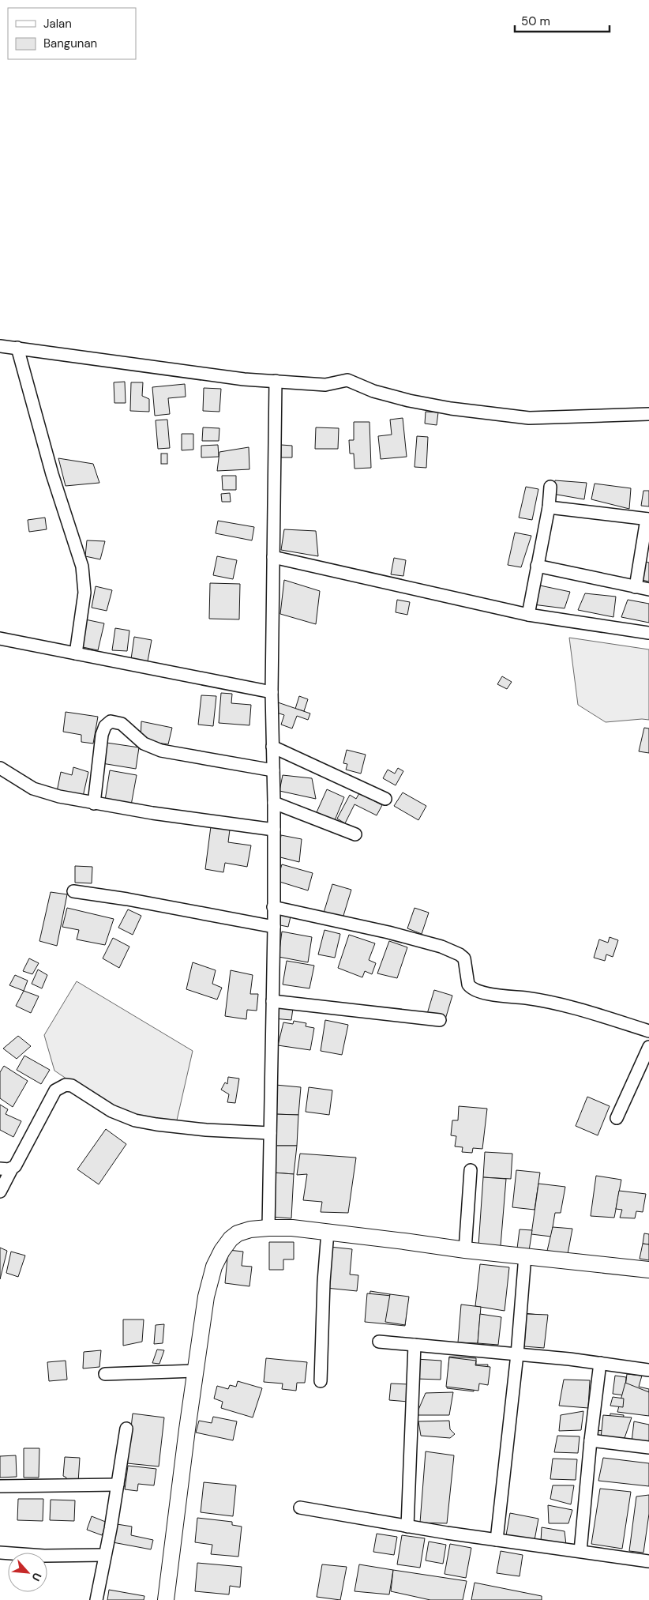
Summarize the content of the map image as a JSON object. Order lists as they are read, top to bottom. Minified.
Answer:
{"legend":["Jalan","Bangunan"],"scale_bar":"50 m","north":"bottom right"}
